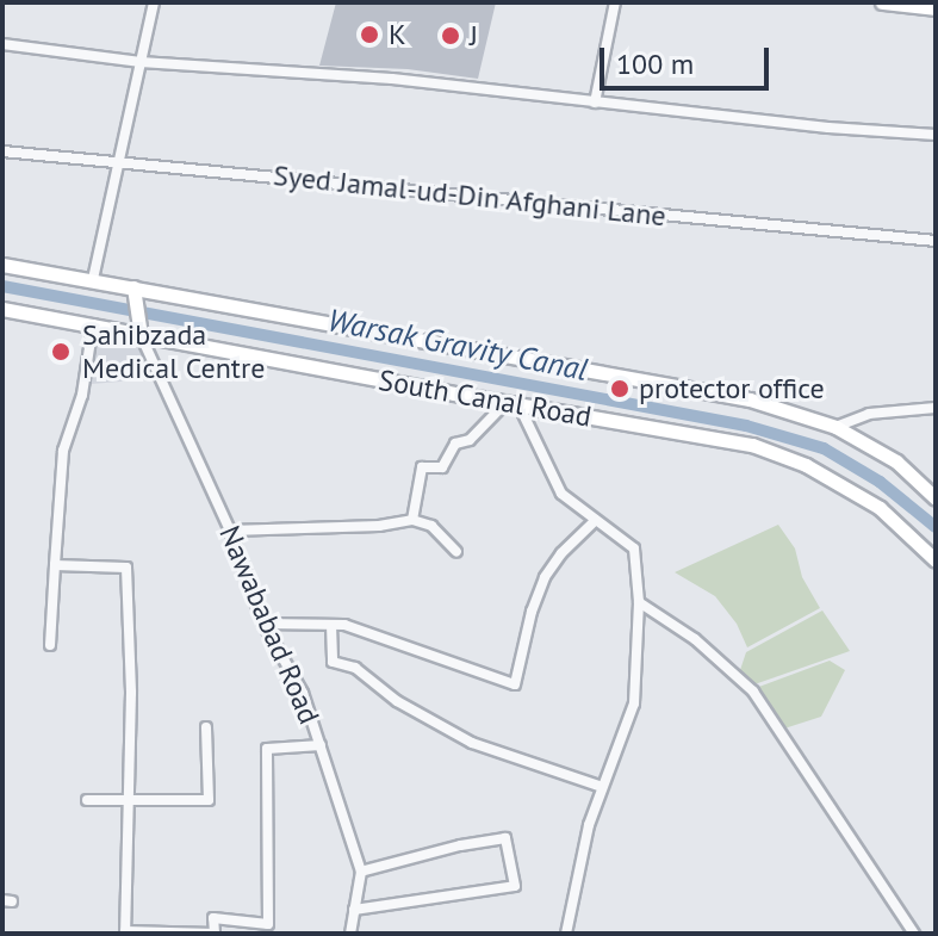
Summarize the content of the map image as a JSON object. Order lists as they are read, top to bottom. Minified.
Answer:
{"streets":{"main road":["South Canal Road"],"street":["Syed Jamal-ud-Din Afghani Lane","Nawababad Road"]},"crossings":[["South Canal Road","Nawababad Road"]],"water":["Warsak Gravity Canal"],"places":["K","J","Sahibzada Medical Centre","protector office"],"scale_bar":"100 m"}
